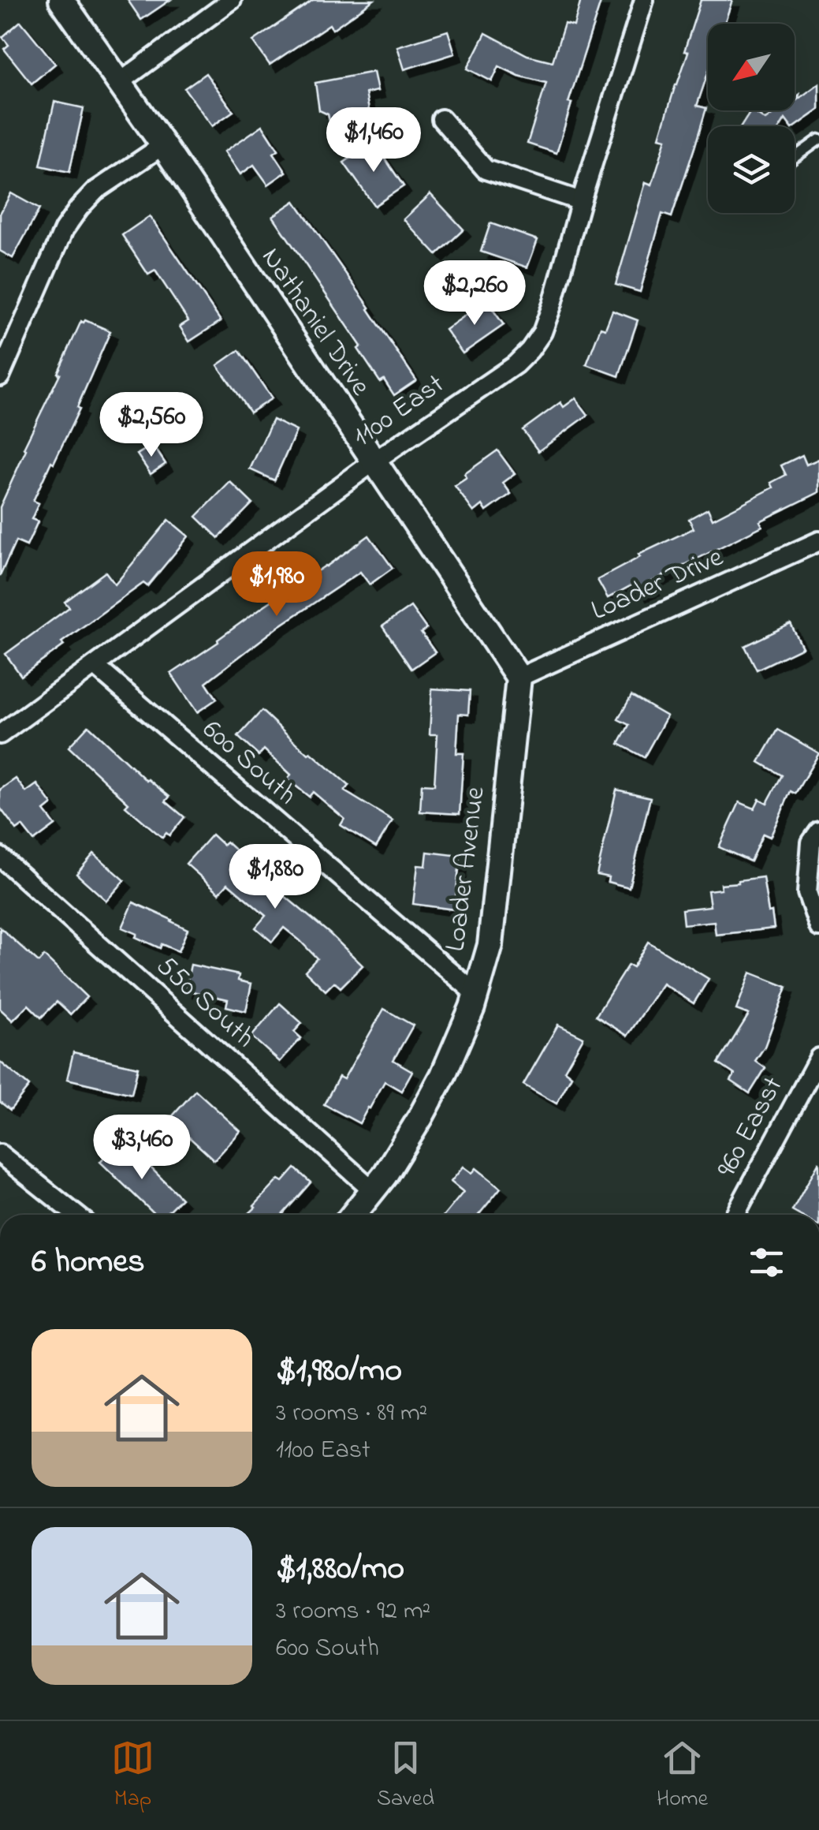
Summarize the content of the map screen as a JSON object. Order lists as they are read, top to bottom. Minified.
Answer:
{"streets":{"street":["Nathaniel Drive","1100 East","Loader Drive","600 South","Loader Avenue","550 South","960 Easst"]},"crossings":[["Nathaniel Drive","1100 East"],["Nathaniel Drive","Loader Drive"],["Nathaniel Drive","Loader Avenue"],["1100 East","600 South"],["Loader Drive","Loader Avenue"],["600 South","Loader Avenue"],["Loader Avenue","550 South"]],"north":"bottom left","page":{"price":["$1,460","$2,260","$2,560","$1,980","$1,880","$3,460"],"heading":"6 homes","list":[{"name":"$1,980/mo","note":"3 rooms · 89 m² · 1100 East"},{"name":"$1,880/mo","note":"3 rooms · 92 m² · 600 South"}],"tabs":["Map","Saved","Home"]}}
